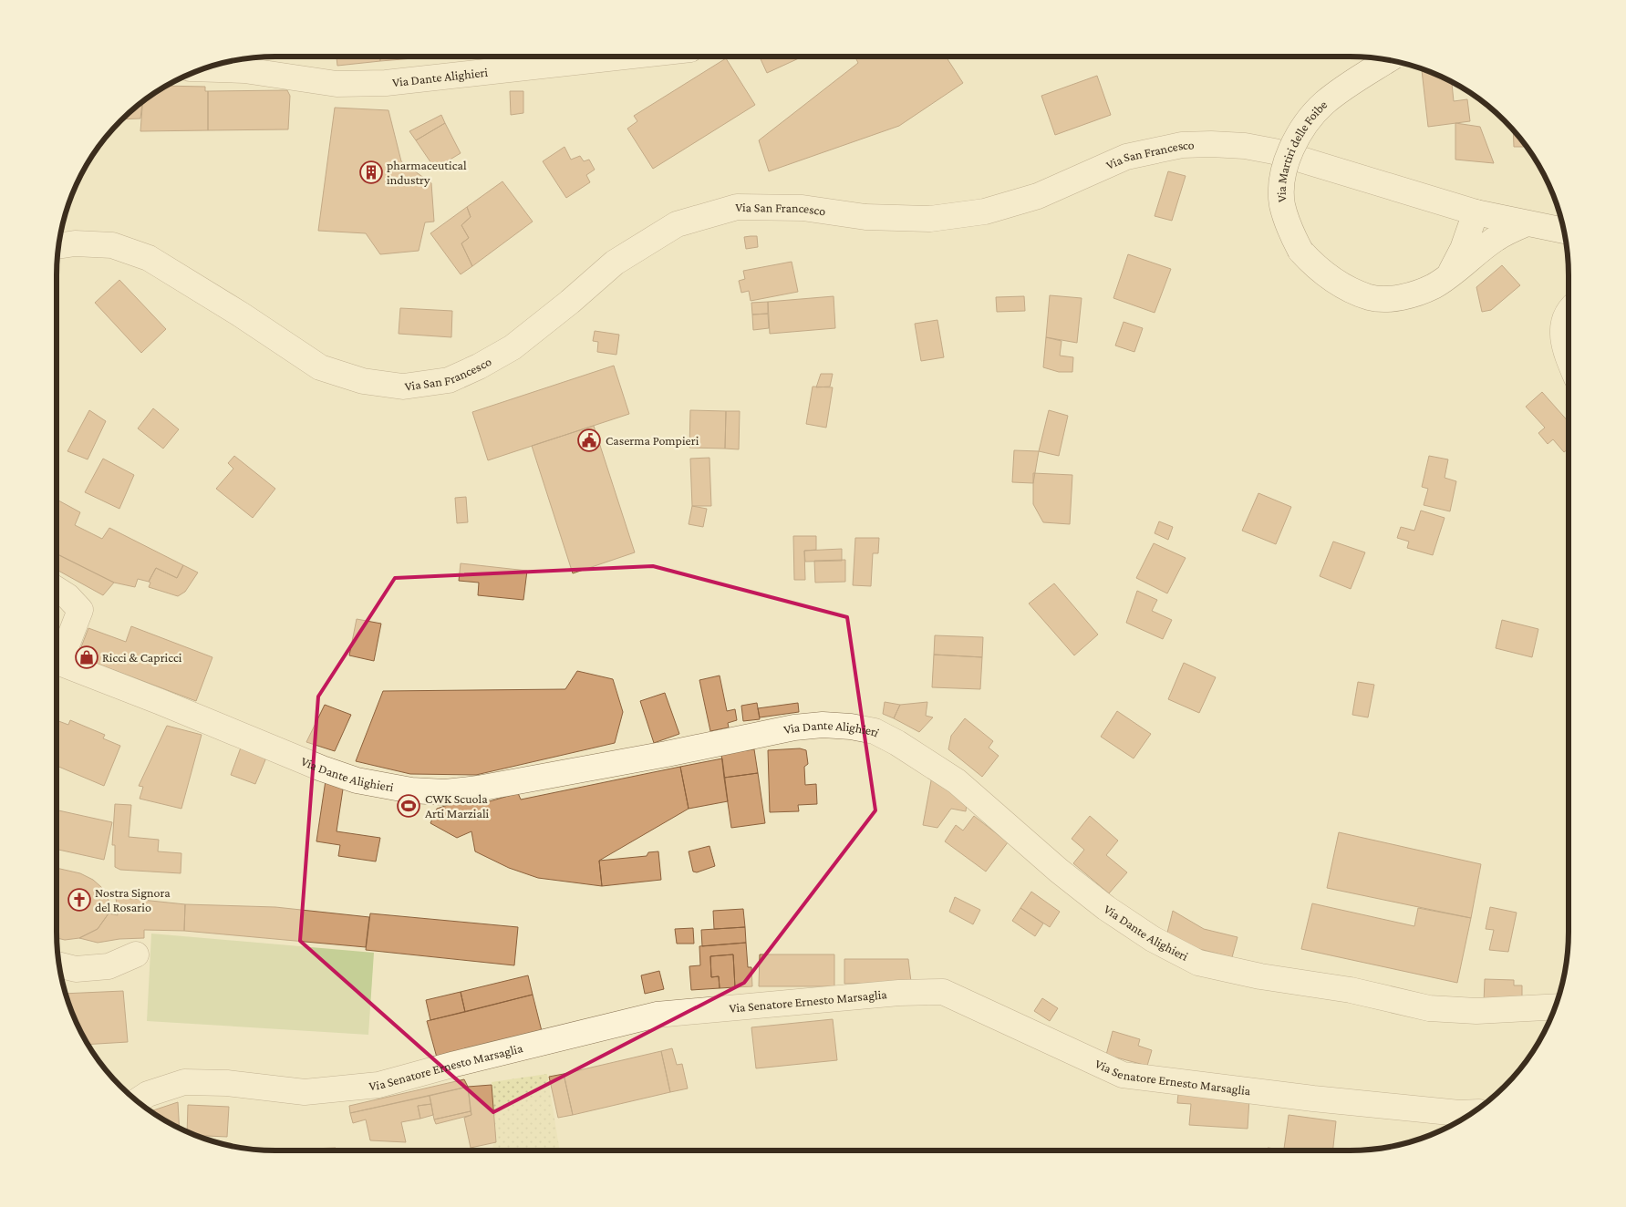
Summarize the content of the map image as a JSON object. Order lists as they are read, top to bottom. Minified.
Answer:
{"streets":{"street":["Via Dante Alighieri","Via Martiri delle Foibe","Via San Francesco","Via Senatore Ernesto Marsaglia"]},"crossings":[["Via Martiri delle Foibe","Via San Francesco"]],"places":{"building":["pharmaceutical industry"],"public building":["Caserma Pompieri"],"shop":["Ricci & Capricci"],"sports":["CWK Scuola Arti Marziali"],"church":["Nostra Signora del Rosario"]}}
